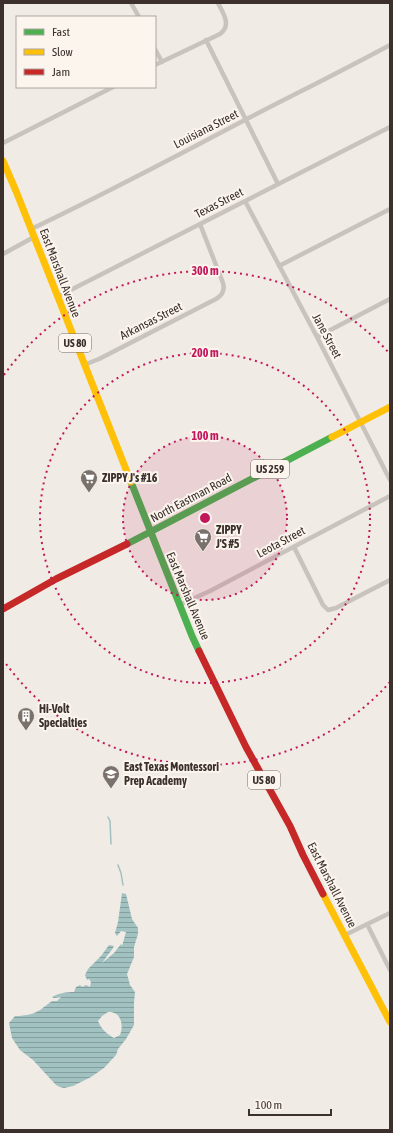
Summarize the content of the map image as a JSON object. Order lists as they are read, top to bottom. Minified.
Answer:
{"streets":{"main road":["East Marshall Avenue","US 80","US 259","North Eastman Road"],"street":["Louisiana Street","Texas Street","Arkansas Street","Jane Street","Leota Street"]},"crossings":[["Louisiana Street","East Marshall Avenue"],["Texas Street","East Marshall Avenue"],["Texas Street","Arkansas Street"],["Texas Street","Jane Street"],["East Marshall Avenue","Arkansas Street"],["East Marshall Avenue","North Eastman Road"],["East Marshall Avenue","Leota Street"],["Jane Street","North Eastman Road"]],"places":{"supermarket":["ZIPPY J's #16","ZIPPY J'S #5"],"building":["Hi-Volt Specialties"],"school or university":["East Texas Montessori Prep Academy"]},"legend":["Fast","Slow","Jam"],"scale_bar":"100 m","rings":["300 m","200 m","100 m"]}
